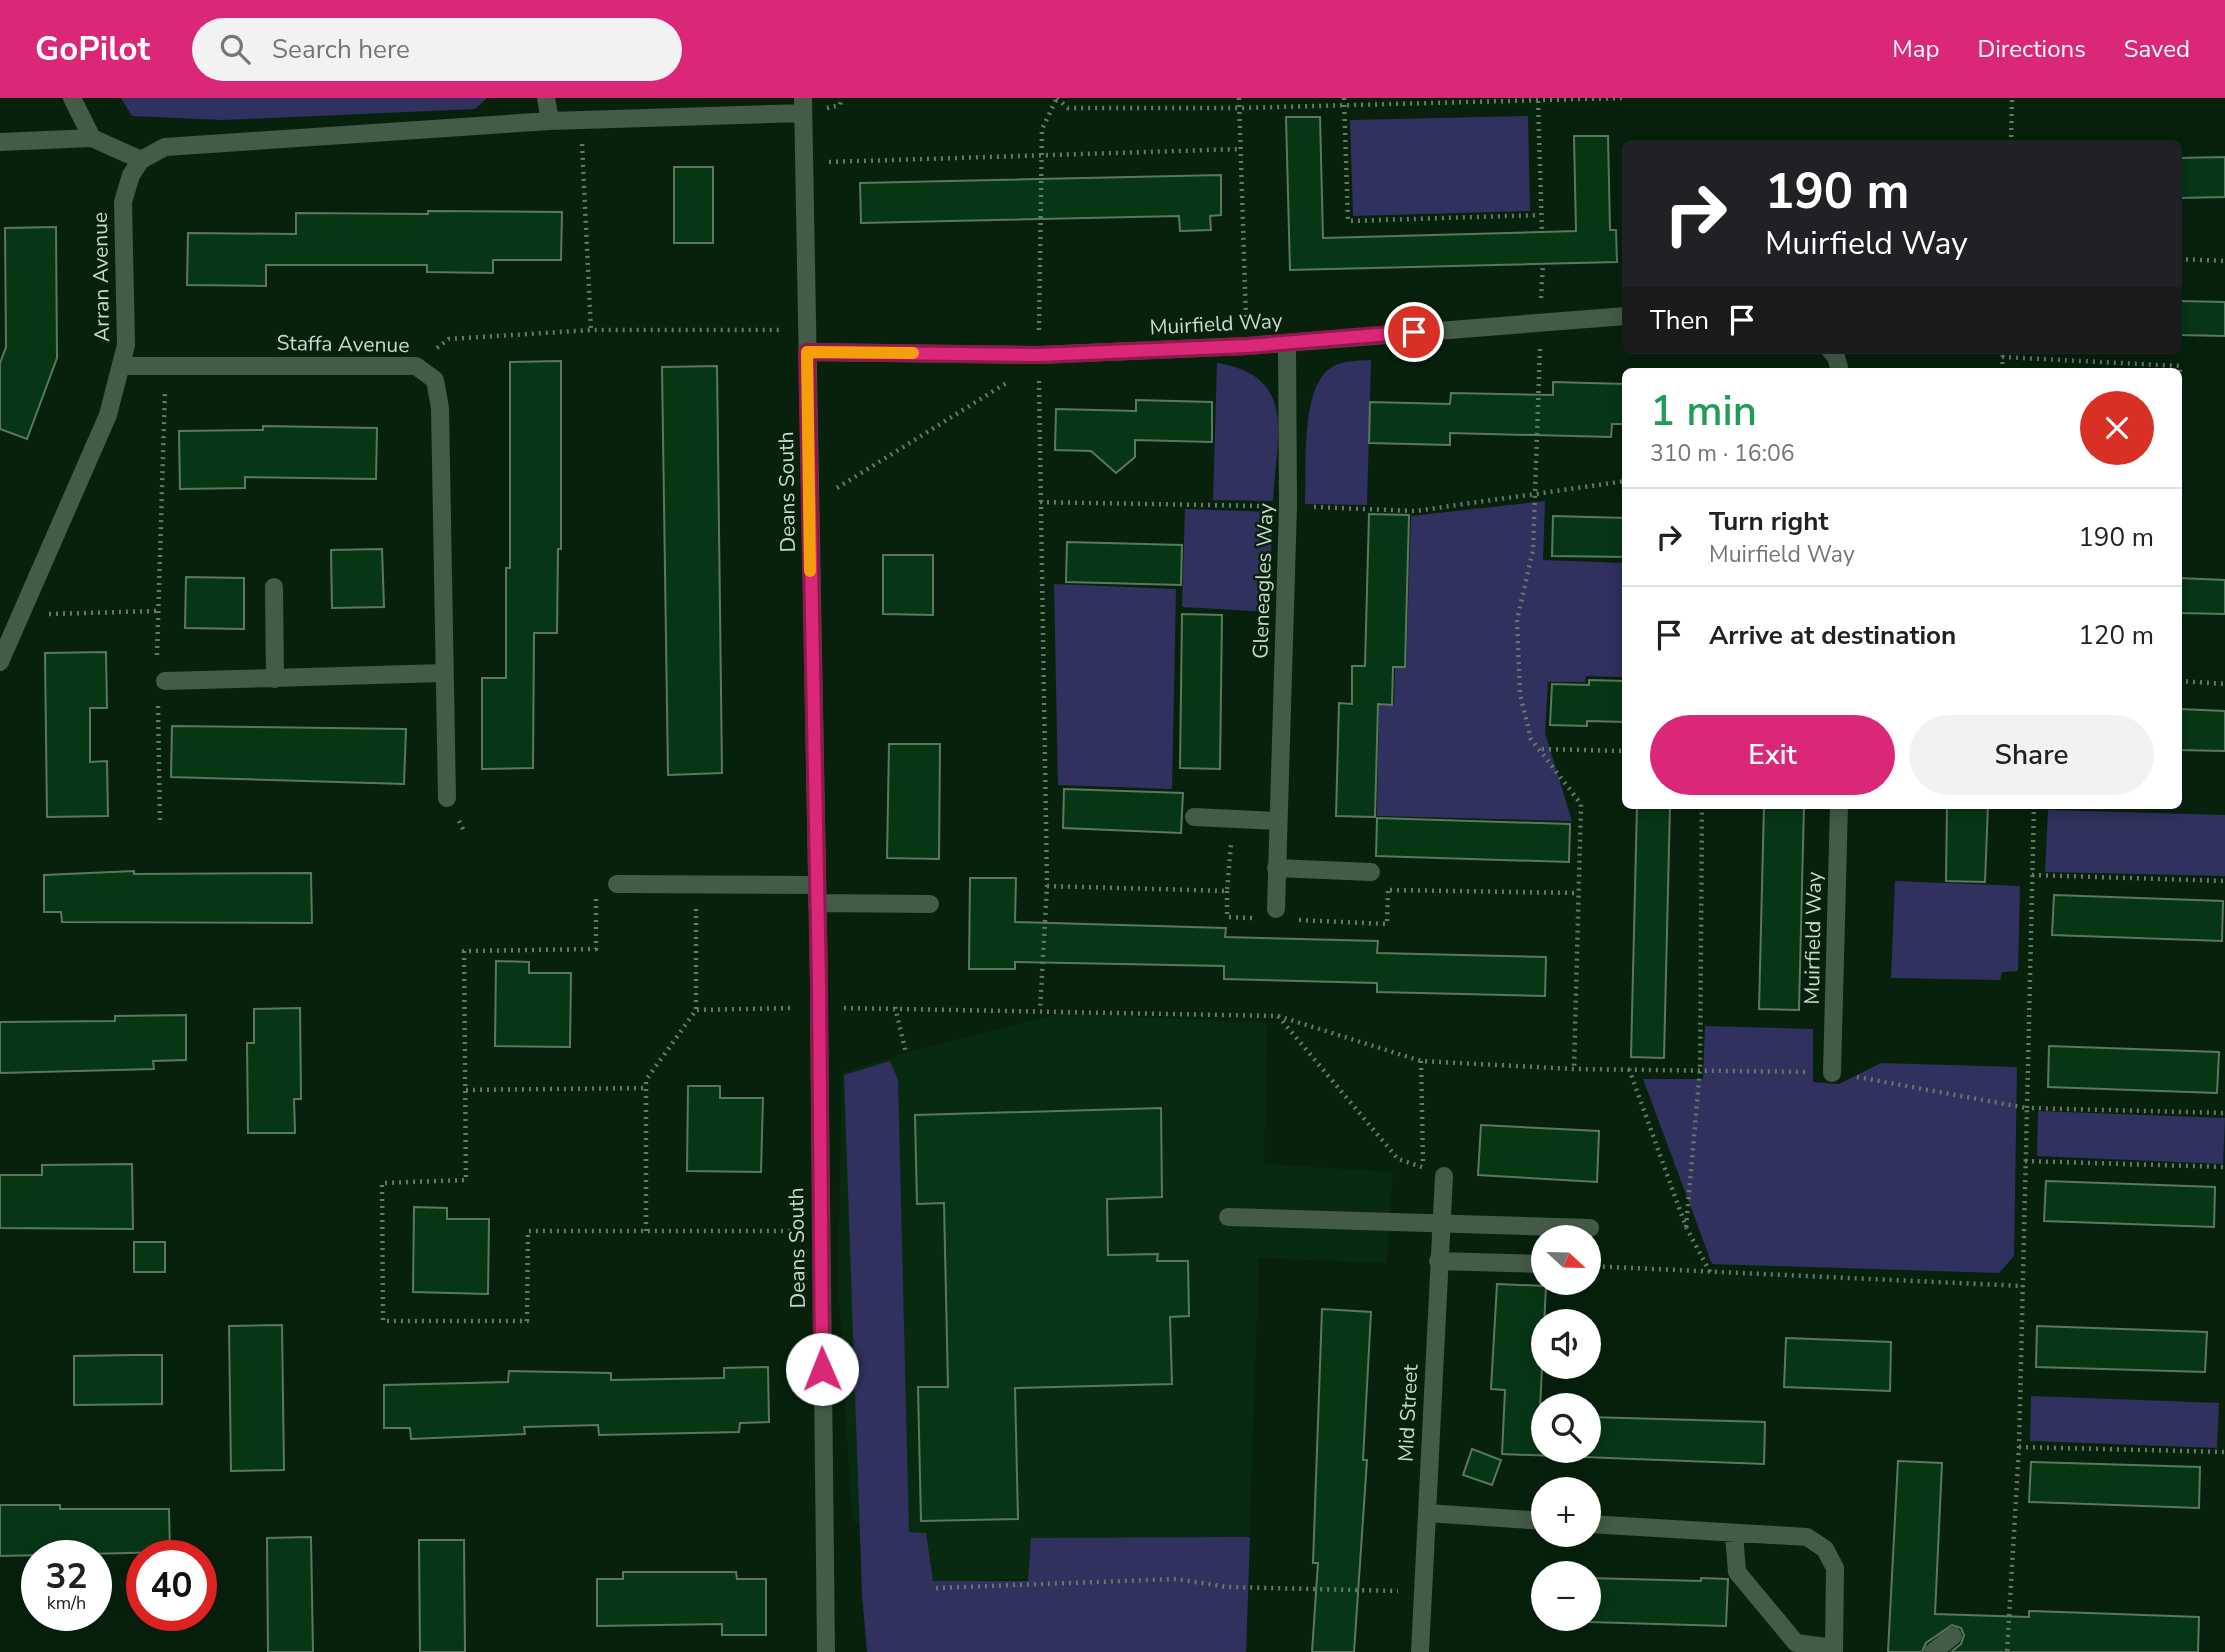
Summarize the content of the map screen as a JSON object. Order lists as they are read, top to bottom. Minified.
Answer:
{"streets":{"street":["Arran Avenue","Muirfield Way","Staffa Avenue","Deans South","Gleneagles Way","Mid Street"]},"crossings":[["Arran Avenue","Staffa Avenue"],["Muirfield Way","Deans South"],["Muirfield Way","Gleneagles Way"]],"north":"right","page":{"header":"GoPilot","search":"Search here","nav":["Map","Directions","Saved"],"turn":["190 m","Muirfield Way"],"then":"Then","heading":["1 min","310 m · 16:06"],"list":[{"name":"Turn right","note":"Muirfield Way","value":"190 m"},{"name":"Arrive at destination","value":"120 m"}],"buttons":["Exit","Share"],"map_buttons":["+","−"],"speed":"32 km/h","limit":"40"}}
